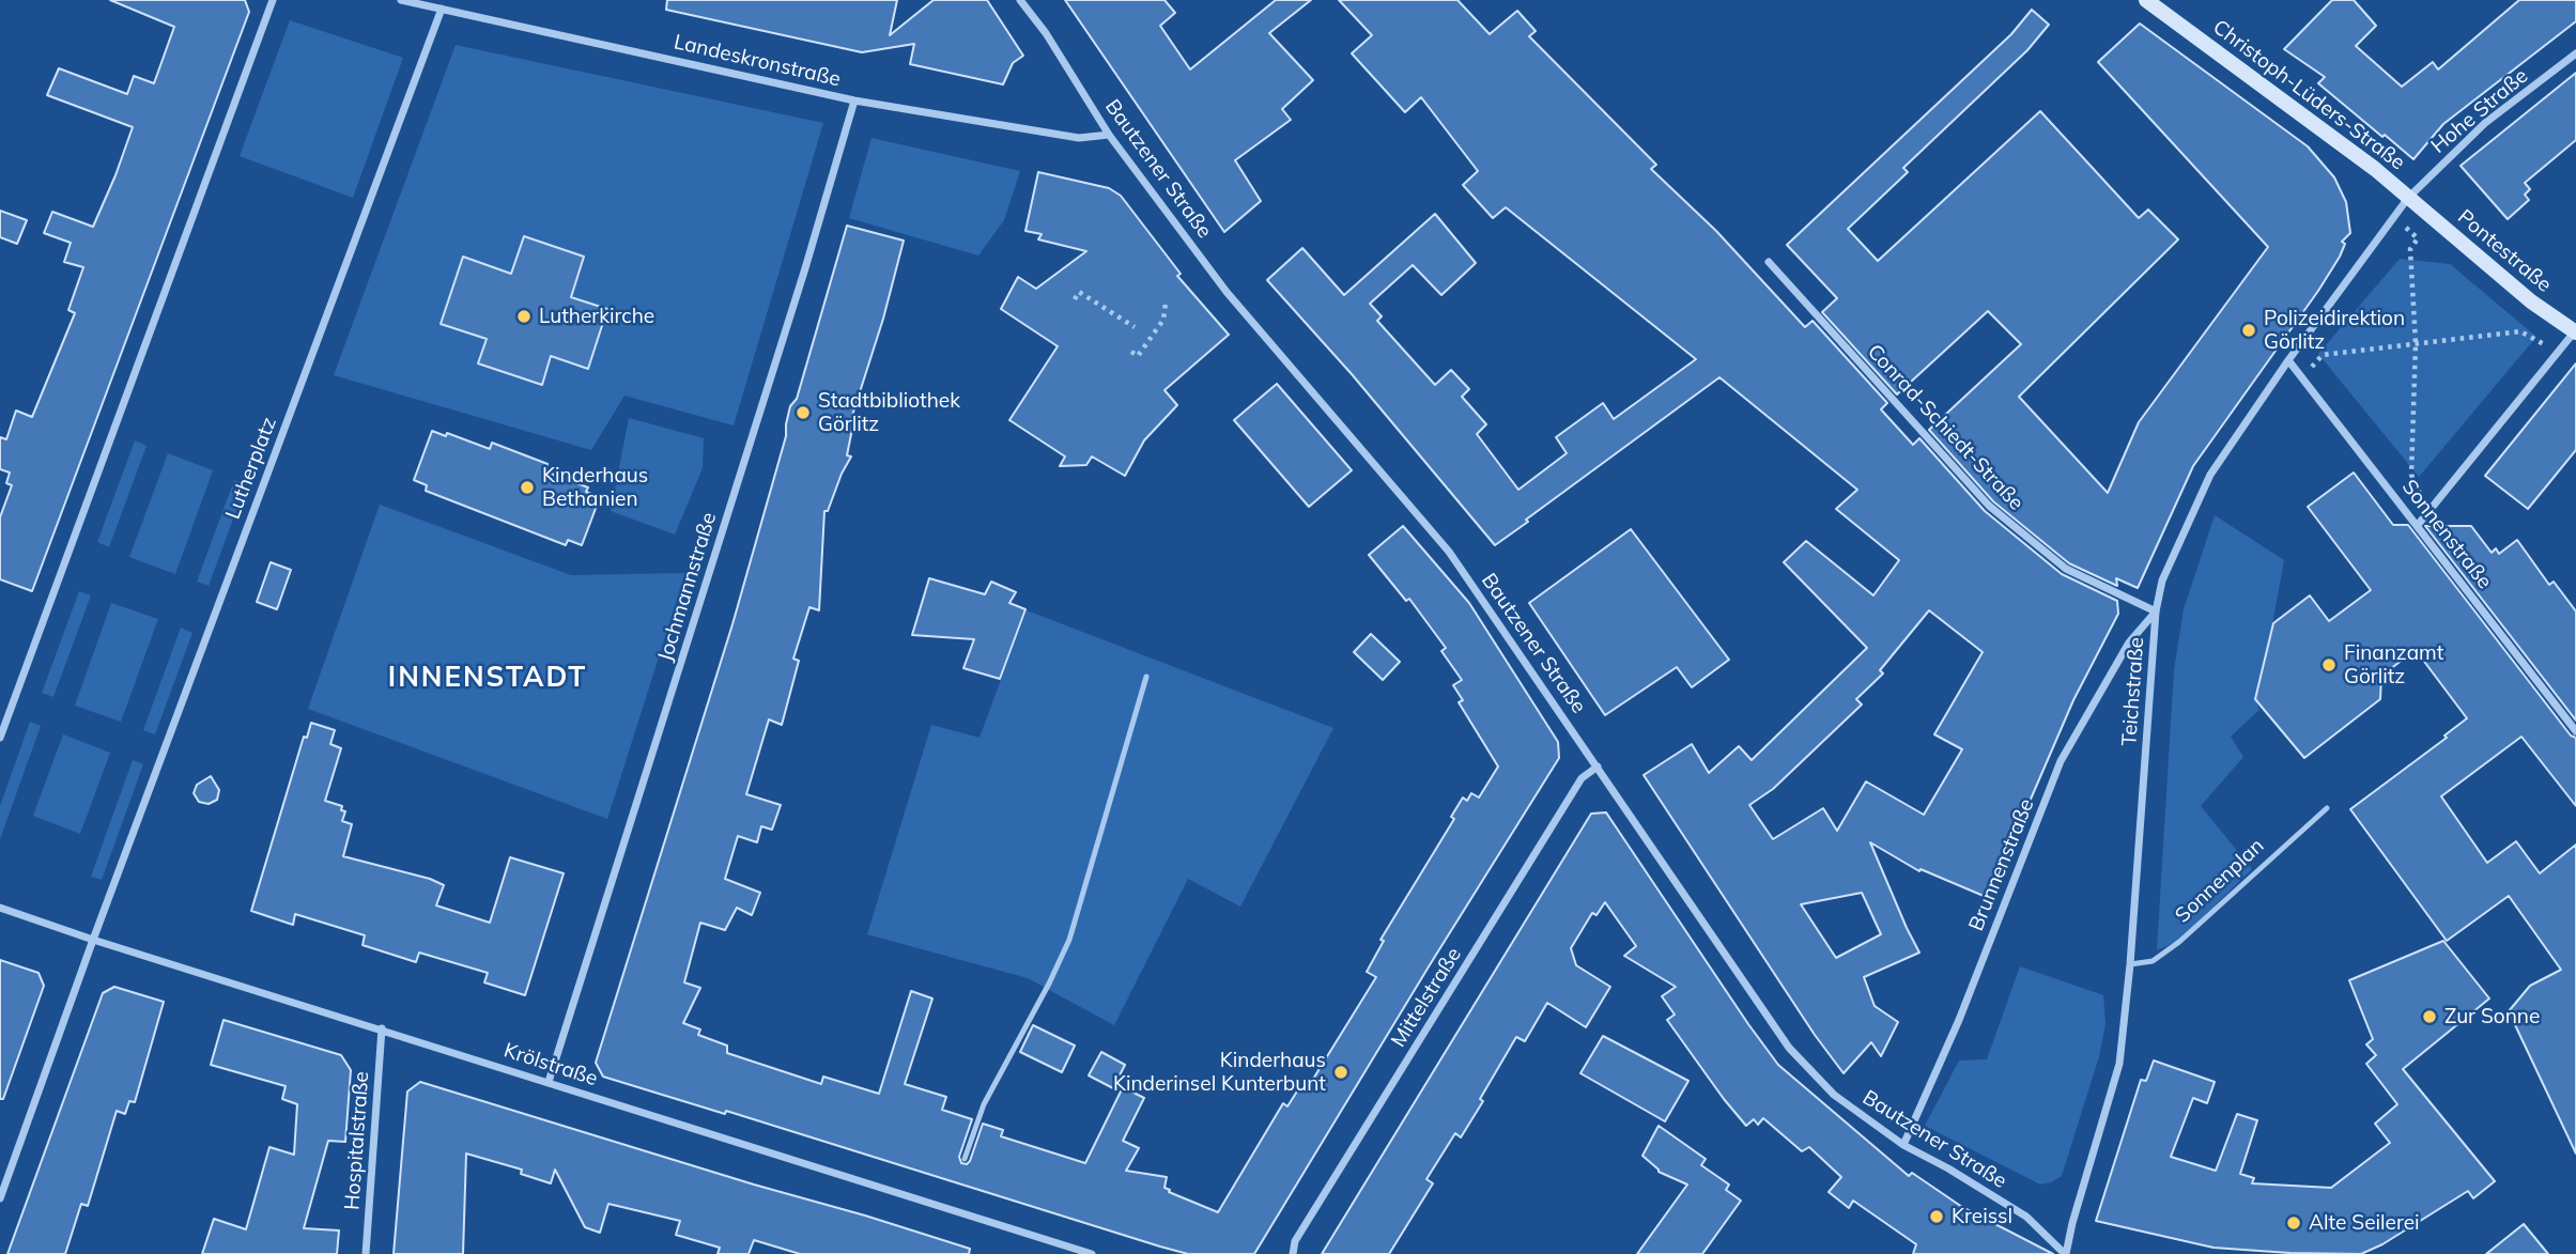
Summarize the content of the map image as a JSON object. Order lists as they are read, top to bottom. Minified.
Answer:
{"streets":{"street":["Landeskronstraße","Christoph-Lüders-Straße","Hohe Straße","Bautzener Straße","Pontestraße","Conrad-Schiedt-Straße","Lutherplatz","Sonnenstraße","Jochmannstraße","Teichstraße","Brunnenstraße","Mittelstraße","Krölstraße","Hospitalstraße"],"lane":["Sonnenplan"]},"crossings":[["Landeskronstraße","Bautzener Straße"],["Landeskronstraße","Lutherplatz"],["Landeskronstraße","Jochmannstraße"],["Christoph-Lüders-Straße","Hohe Straße"],["Christoph-Lüders-Straße","Pontestraße"],["Christoph-Lüders-Straße","Teichstraße"],["Hohe Straße","Pontestraße"],["Hohe Straße","Teichstraße"],["Bautzener Straße","Teichstraße"],["Bautzener Straße","Brunnenstraße"],["Bautzener Straße","Mittelstraße"],["Pontestraße","Teichstraße"],["Conrad-Schiedt-Straße","Teichstraße"],["Conrad-Schiedt-Straße","Brunnenstraße"],["Lutherplatz","Krölstraße"],["Sonnenstraße","Teichstraße"],["Jochmannstraße","Krölstraße"],["Teichstraße","Brunnenstraße"],["Teichstraße","Sonnenplan"],["Krölstraße","Hospitalstraße"]],"districts":["INNENSTADT"],"places":["Lutherkirche","Polizeidirektion Görlitz","Stadtbibliothek Görlitz","Kinderhaus Bethanien","Finanzamt Görlitz","Zur Sonne","Kinderhaus Kinderinsel Kunterbunt","Kreissl","Alte Seilerei"]}
